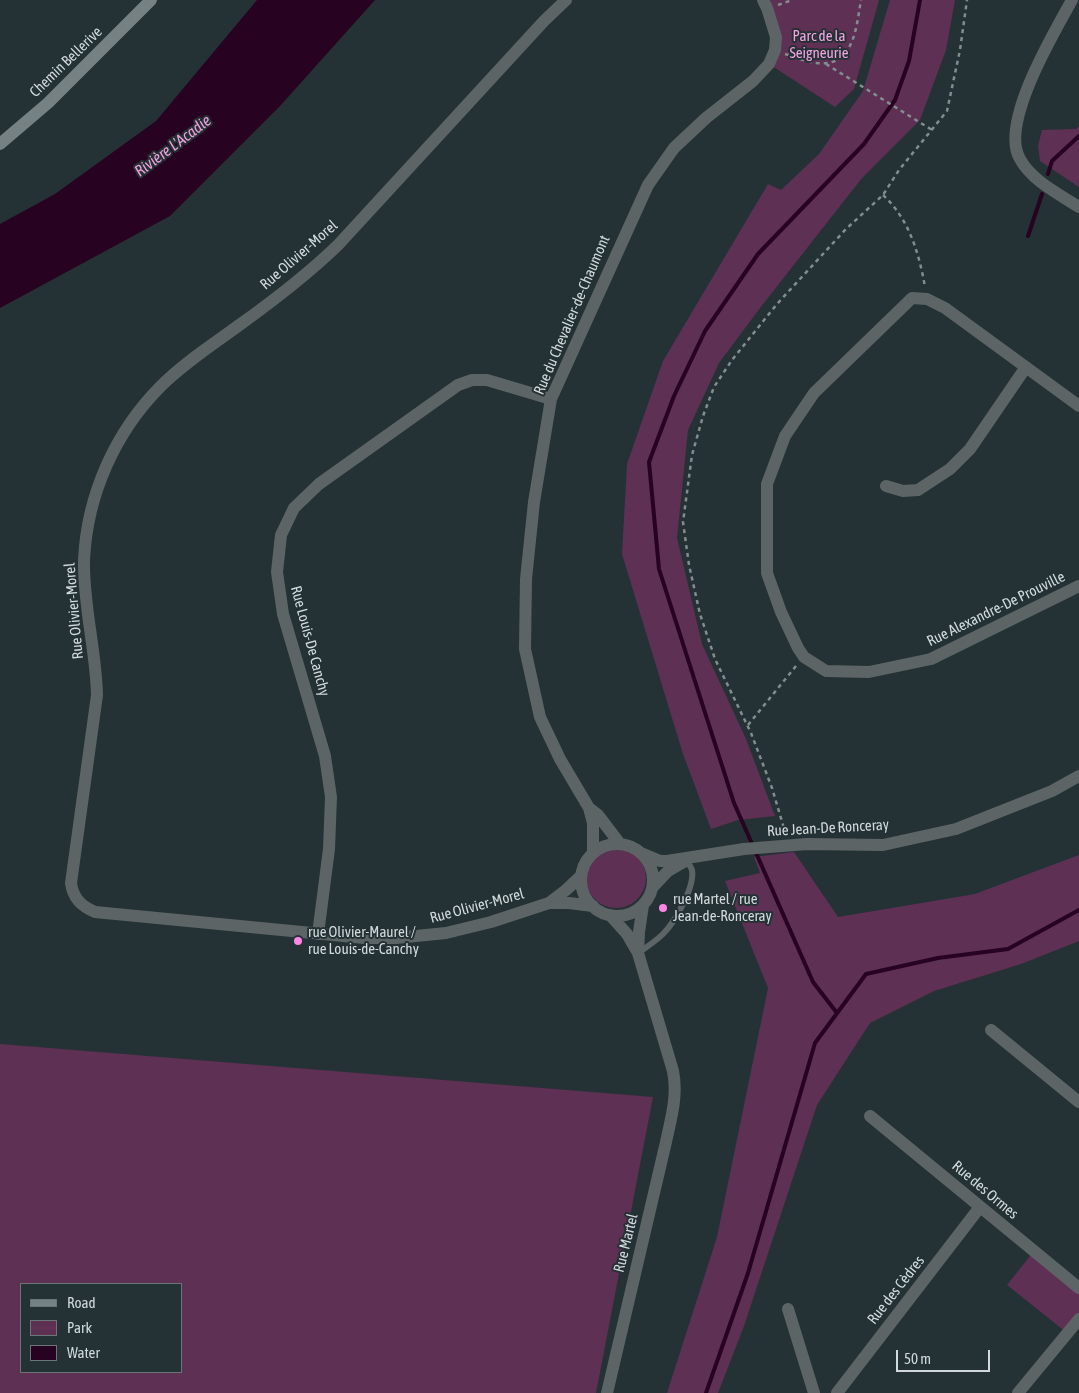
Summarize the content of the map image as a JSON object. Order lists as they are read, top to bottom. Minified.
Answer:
{"streets":{"main road":["Chemin Bellerive"],"street":["Rue Olivier-Morel","Rue du Chevalier-de-Chaumont","Rue Alexandre-De Prouville","Rue Louis-De Canchy","Rue Jean-De Ronceray","Rue des Ormes","Rue Martel","Rue des Cèdres"]},"crossings":[["Rue Olivier-Morel","Rue du Chevalier-de-Chaumont"],["Rue Olivier-Morel","Rue Louis-De Canchy"],["Rue Olivier-Morel","Rue Jean-De Ronceray"],["Rue du Chevalier-de-Chaumont","Rue Louis-De Canchy"],["Rue du Chevalier-de-Chaumont","Rue Jean-De Ronceray"],["Rue des Ormes","Rue des Cèdres"]],"water":["Rivière L'Acadie"],"parks":["Parc de la Seigneurie"],"places":["rue Martel / rue Jean-de-Ronceray","rue Olivier-Maurel / rue Louis-de-Canchy"],"legend":["Road","Park","Water"],"scale_bar":"50 m"}
